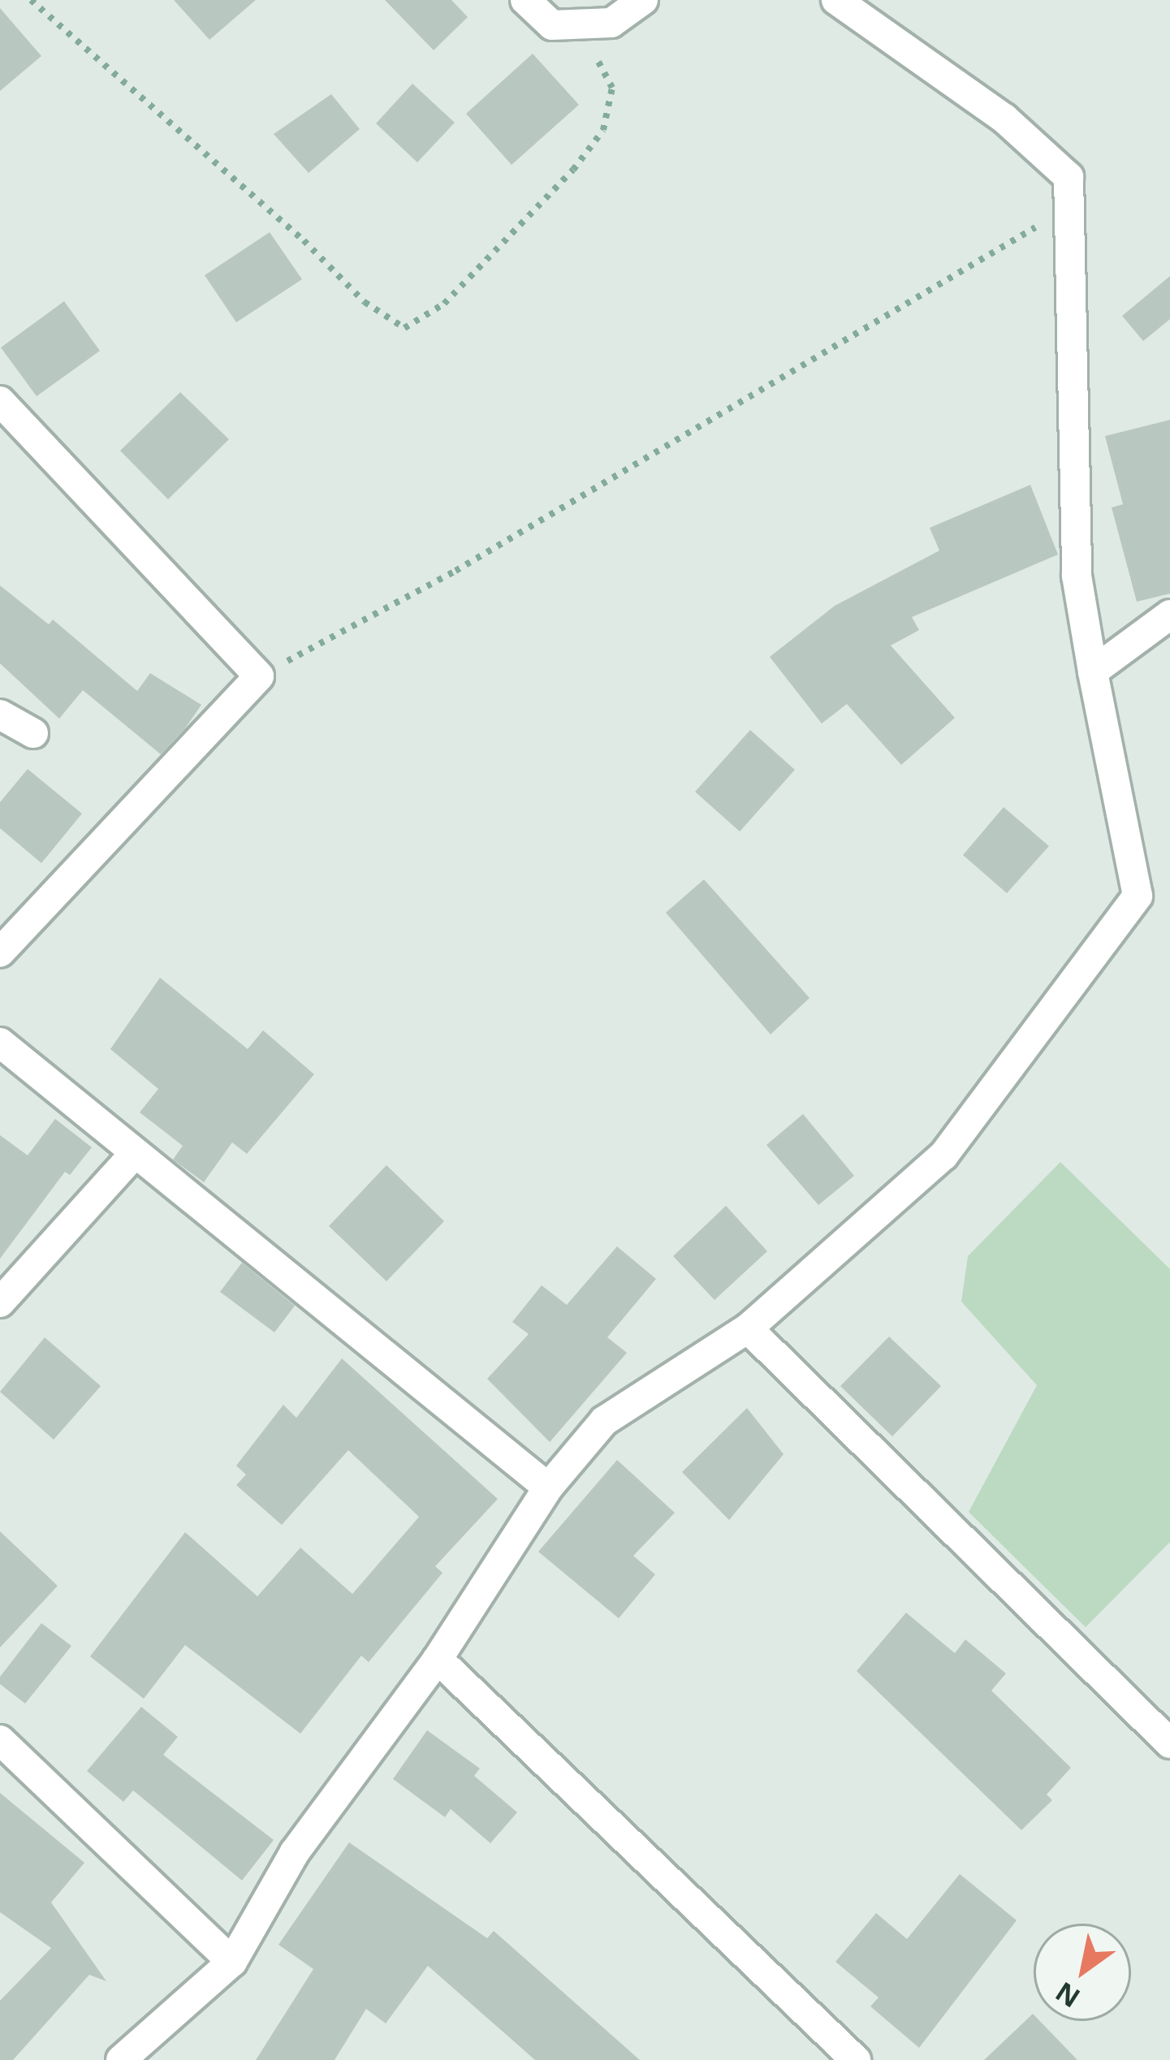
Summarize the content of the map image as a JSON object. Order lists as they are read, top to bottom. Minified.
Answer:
{"north":"bottom left"}
